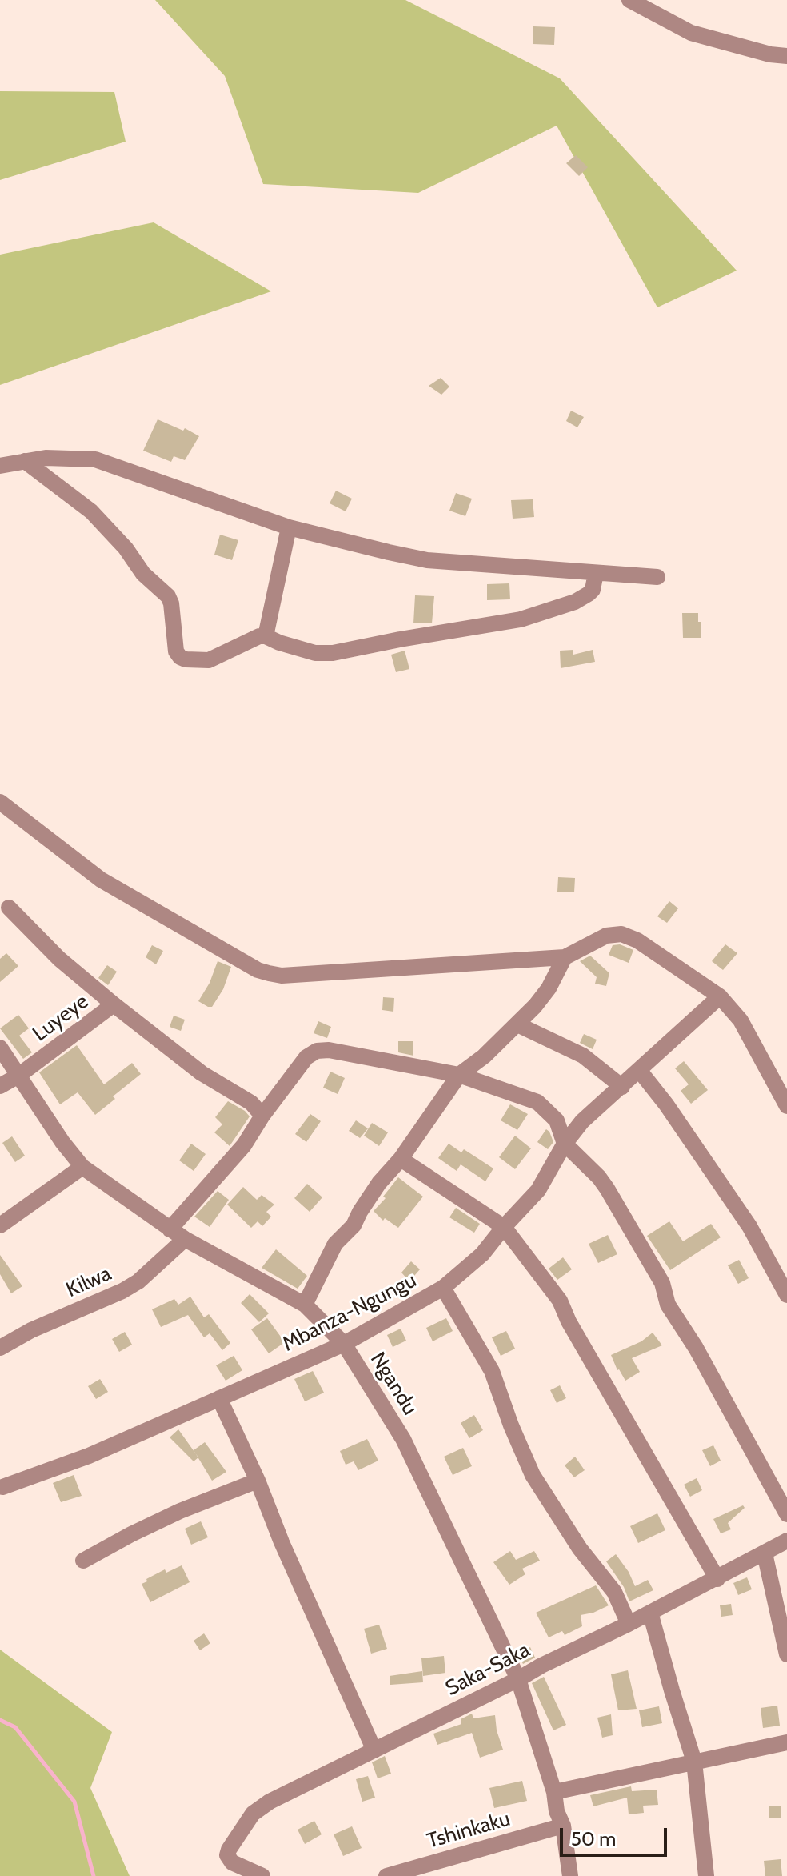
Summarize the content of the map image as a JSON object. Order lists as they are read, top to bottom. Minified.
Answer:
{"streets":{"street":["Luyeye","Kilwa","Mbanza-Ngungu","Ngandu","Saka-Saka","Tshinkaku"]},"crossings":[["Luyeye","Ngandu"],["Kilwa","Ngandu"],["Mbanza-Ngungu","Ngandu"],["Ngandu","Saka-Saka"],["Ngandu","Tshinkaku"]],"scale_bar":"50 m"}
